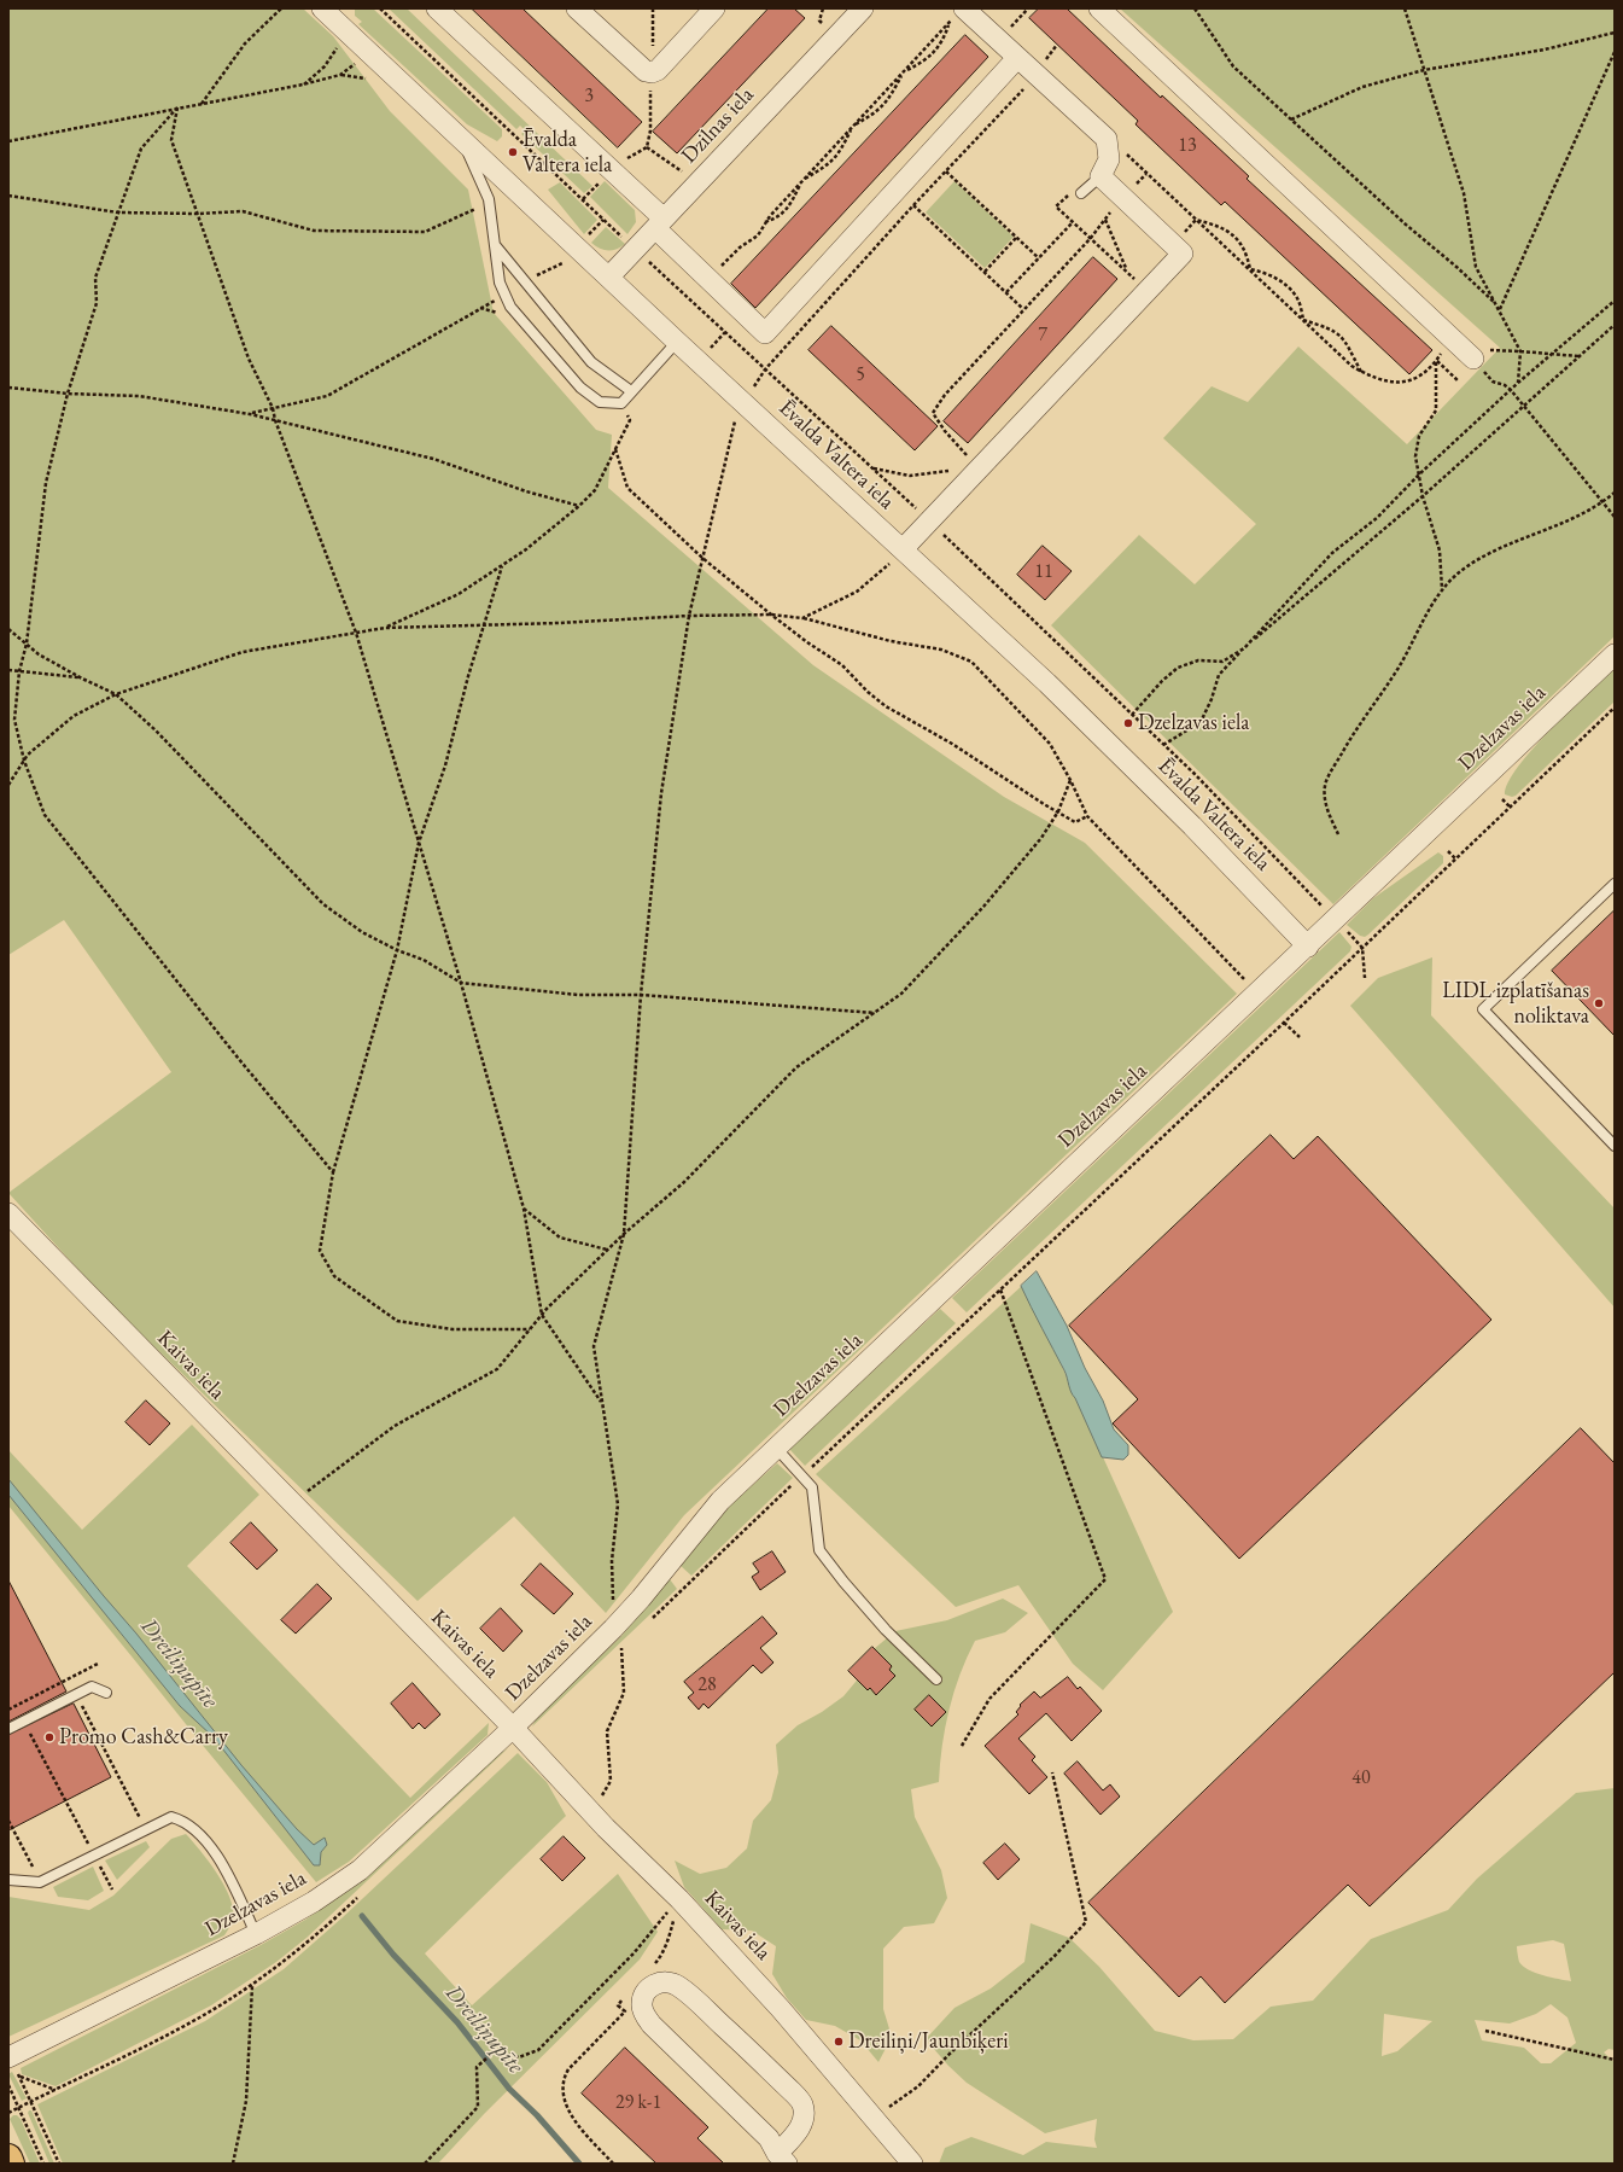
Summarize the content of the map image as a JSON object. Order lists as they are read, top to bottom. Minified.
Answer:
{"streets":{"street":["Dzilnas iela","Ēvalda Valtera iela","Dzelzavas iela","Kaivas iela"]},"crossings":[["Dzilnas iela","Ēvalda Valtera iela"],["Ēvalda Valtera iela","Dzelzavas iela"],["Dzelzavas iela","Kaivas iela"]],"water":["Dreiliņupīte"],"places":["Ēvalda Valtera iela","Dzelzavas iela","LIDL izplatīšanas noliktava","Promo Cash&Carry","Dreiliņi/Jaunbiķeri"],"house_numbers":["3","13","7","5","11","28","40","29 k-1"]}
